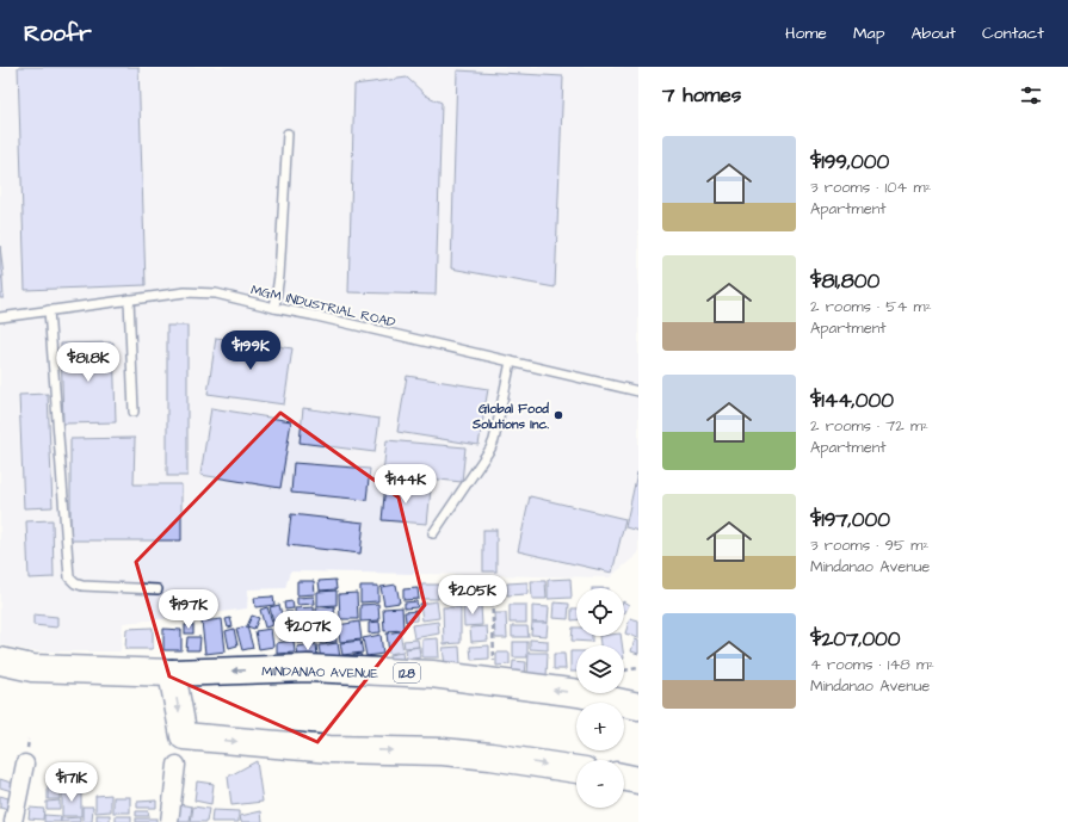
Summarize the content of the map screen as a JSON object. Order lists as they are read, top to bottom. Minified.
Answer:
{"streets":{"main road":["MINDANAO AVENUE","128"],"lane":["MGM INDUSTRIAL ROAD"]},"one_way":["MINDANAO AVENUE"],"places":["Global Food Solutions Inc."],"page":{"header":"Roofr","nav":["Home","Map","About","Contact"],"heading":"7 homes","list":[{"name":"$199,000","note":"3 rooms · 104 m² · Apartment"},{"name":"$81,800","note":"2 rooms · 54 m² · Apartment"},{"name":"$144,000","note":"2 rooms · 72 m² · Apartment"},{"name":"$197,000","note":"3 rooms · 95 m² · Mindanao Avenue"},{"name":"$207,000","note":"4 rooms · 148 m² · Mindanao Avenue"}],"price":["$199K","$81.8K","$144K","$205K","$197K","$207K","$171K"],"map_buttons":["+","−"]}}
